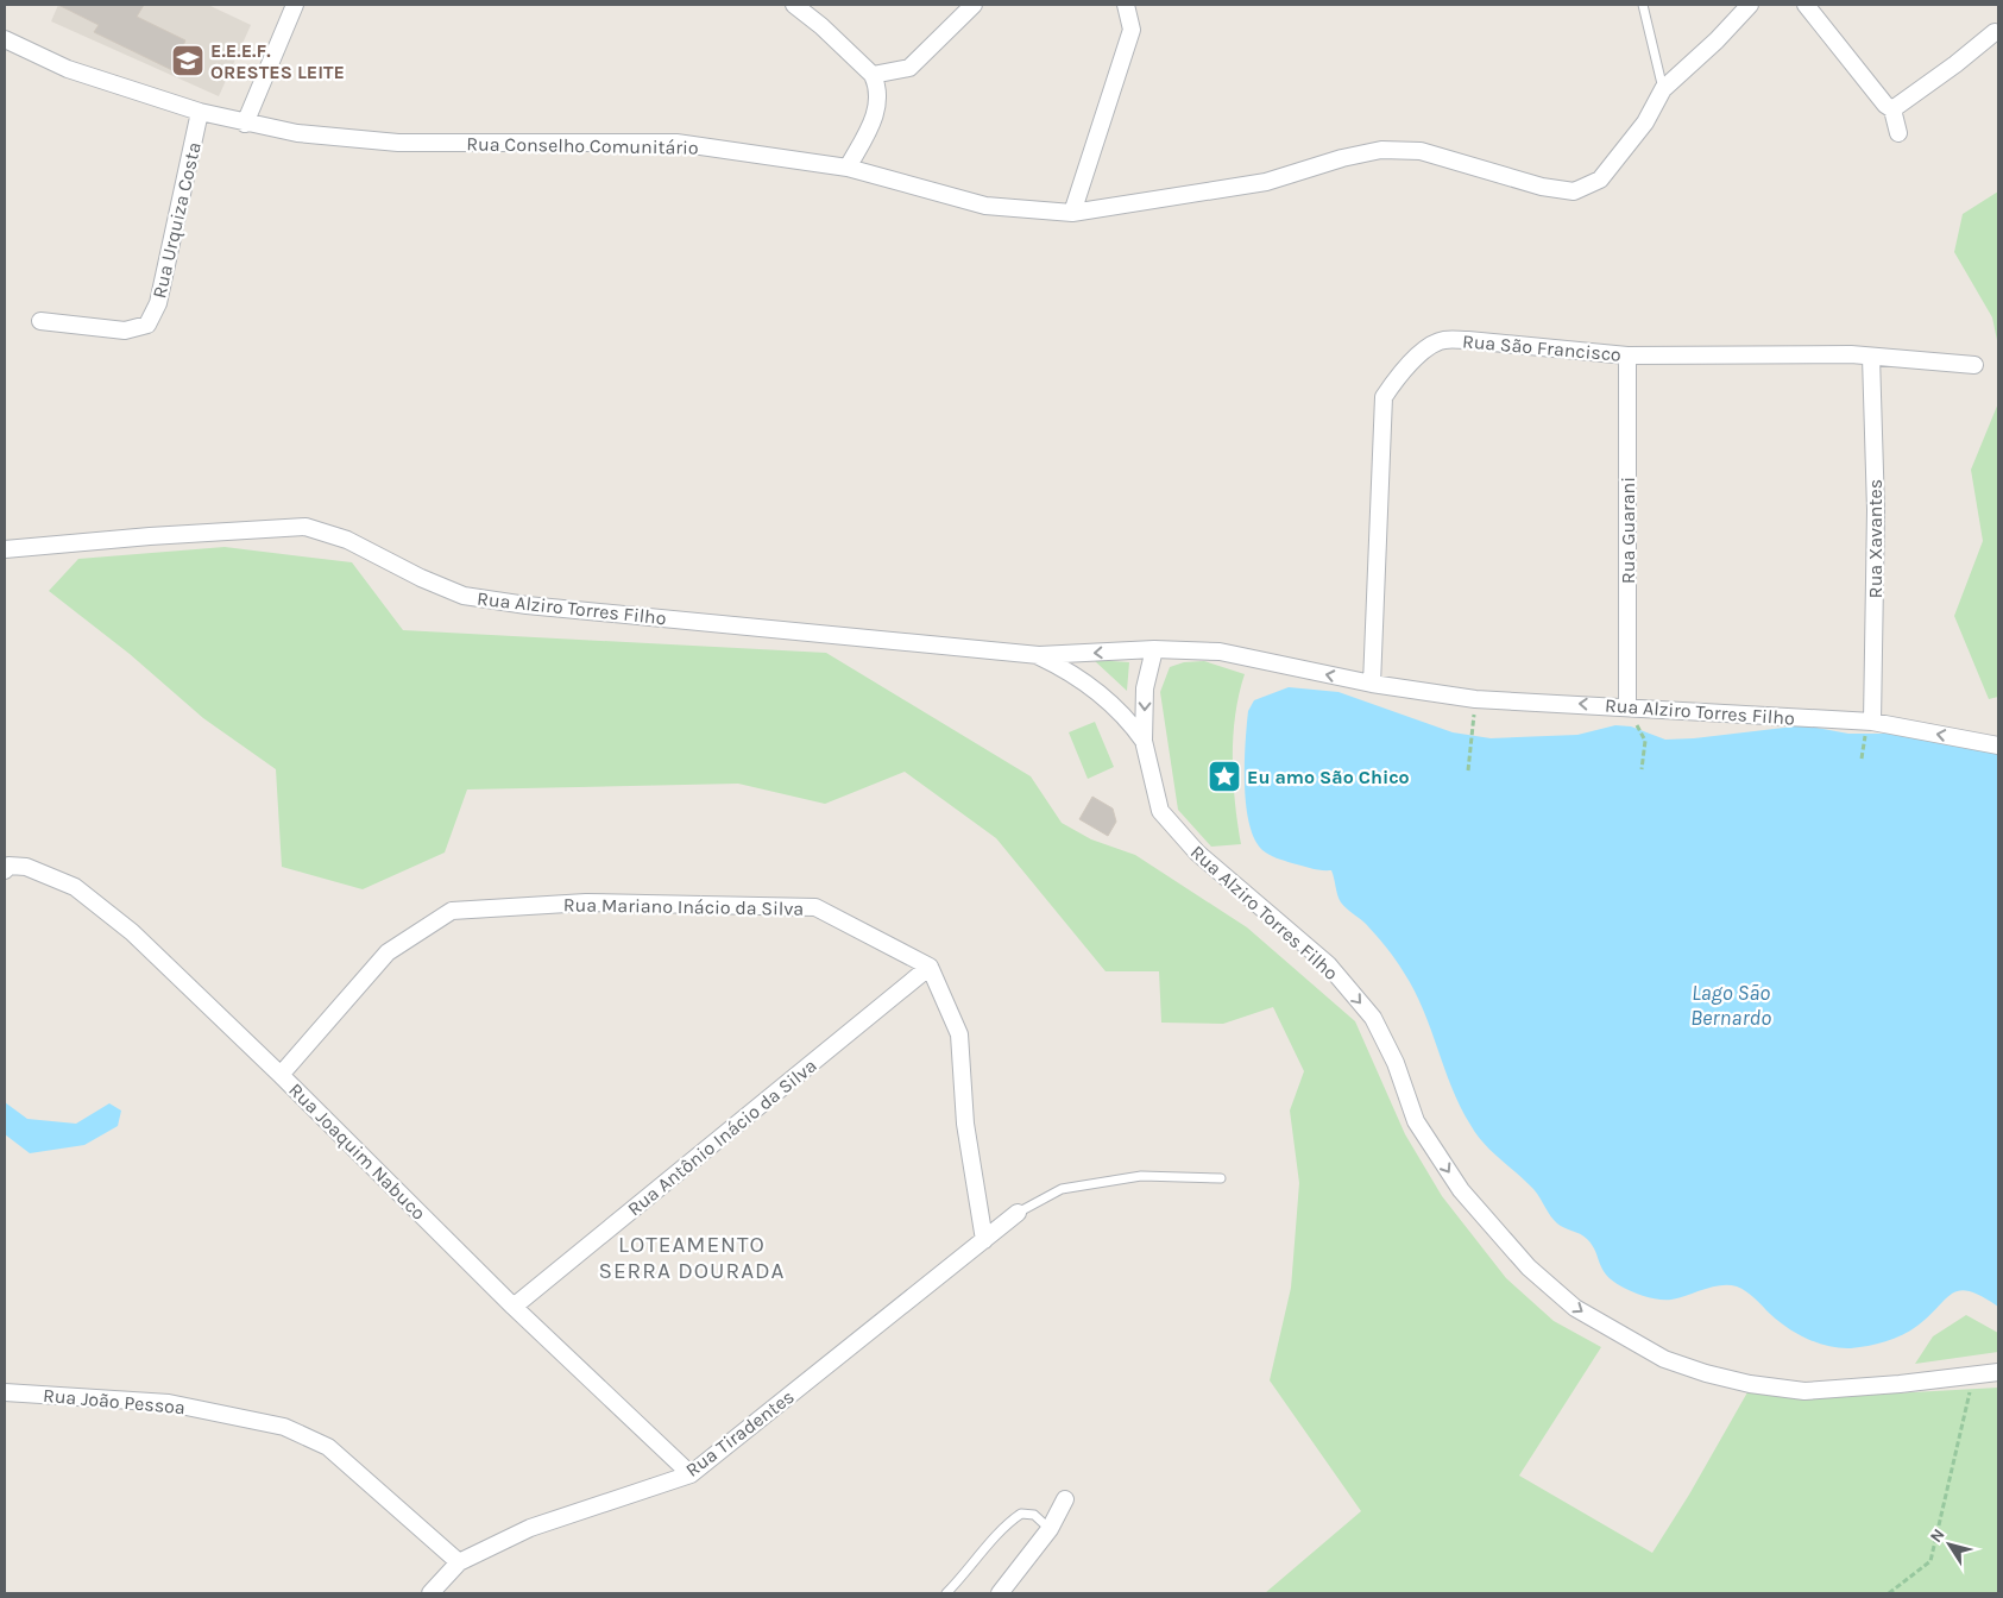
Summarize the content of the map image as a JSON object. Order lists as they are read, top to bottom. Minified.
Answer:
{"streets":{"street":["Rua Conselho Comunitário","Rua Urquiza Costa","Rua São Francisco","Rua Guarani","Rua Xavantes","Rua Alziro Torres Filho","Rua Mariano Inácio da Silva","Rua Antônio Inácio da Silva","Rua Joaquim Nabuco","Rua João Pessoa","Rua Tiradentes"]},"crossings":[["Rua Conselho Comunitário","Rua Urquiza Costa"],["Rua São Francisco","Rua Guarani"],["Rua São Francisco","Rua Xavantes"],["Rua São Francisco","Rua Alziro Torres Filho"],["Rua Guarani","Rua Alziro Torres Filho"],["Rua Xavantes","Rua Alziro Torres Filho"],["Rua Mariano Inácio da Silva","Rua Antônio Inácio da Silva"],["Rua Mariano Inácio da Silva","Rua Joaquim Nabuco"],["Rua Antônio Inácio da Silva","Rua Joaquim Nabuco"],["Rua Joaquim Nabuco","Rua Tiradentes"],["Rua João Pessoa","Rua Tiradentes"]],"districts":["LOTEAMENTO SERRA DOURADA"],"water":["Lago São Bernardo"],"places":{"school or university":["E.E.E.F. ORESTES LEITE"],"place":["Eu amo São Chico"]},"north":"top left"}
